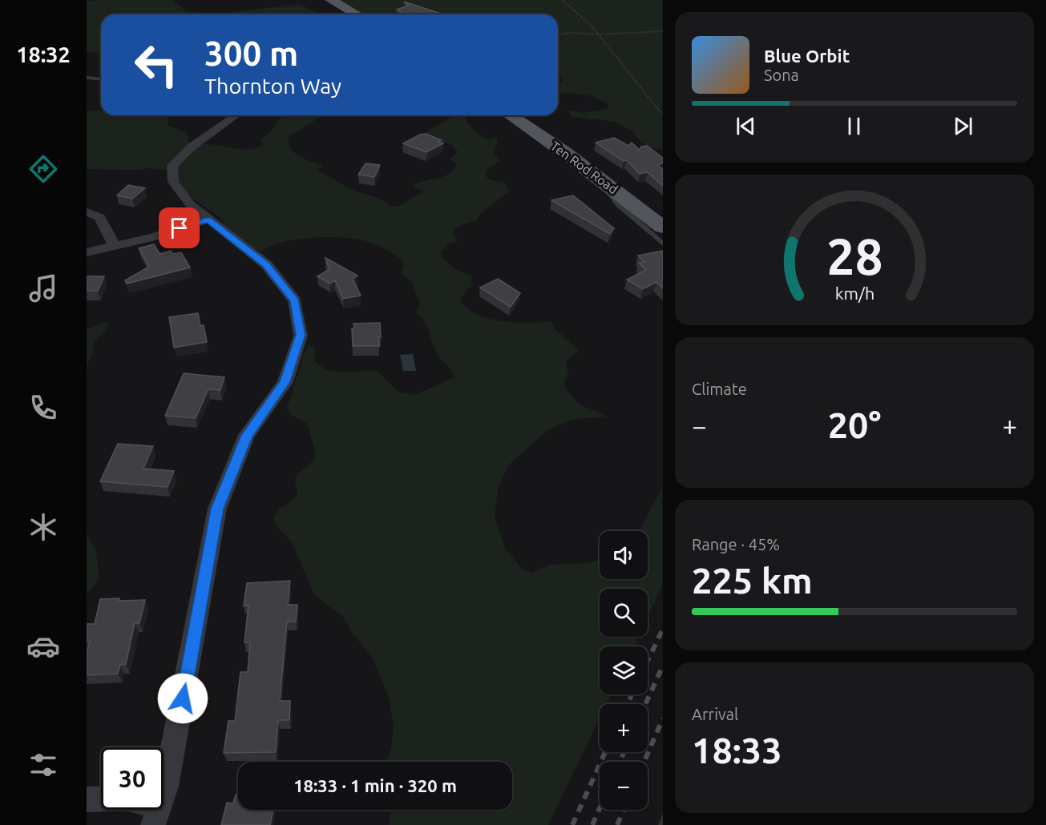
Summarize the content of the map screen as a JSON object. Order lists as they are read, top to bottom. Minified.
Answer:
{"streets":{"main road":["Ten Rod Road"]},"page":{"tabs":"18:32","turn":["300 m","Thornton Way"],"song":["Blue Orbit","Sona"],"tile":["Climate",["Range · 45%","225 km"],["Arrival","18:33"]],"heat":["−","20°","+"],"map_buttons":["+","−"],"limit":"30","trip":"18:33 · 1 min · 320 m","gauge":["28","km/h"]}}
